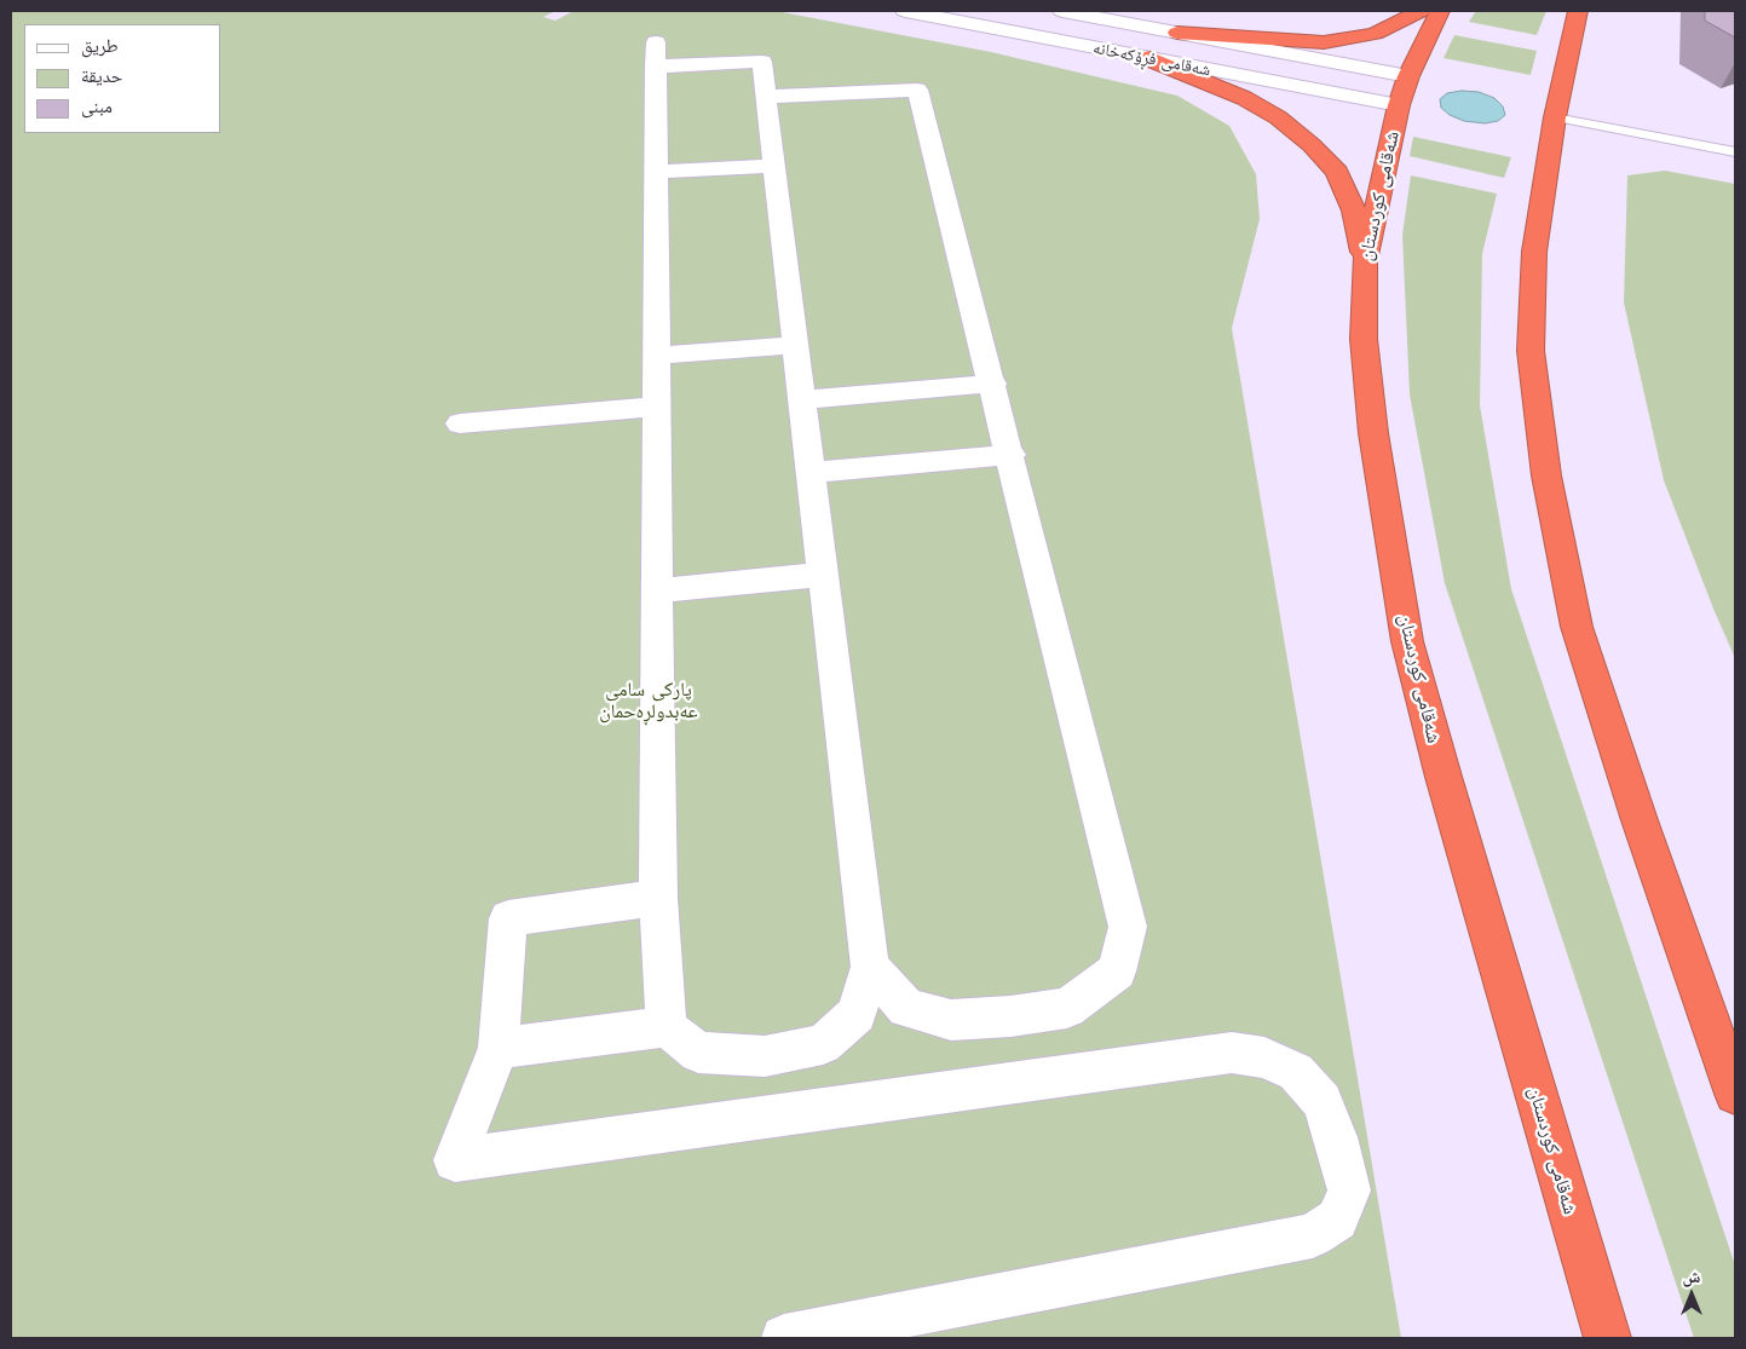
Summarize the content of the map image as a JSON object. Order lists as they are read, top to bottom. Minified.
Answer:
{"streets":{"highway":["شەقامی کوردستان"],"street":["شەقامی فڕۆکەخانە"]},"crossings":[["شەقامی فڕۆکەخانە","شەقامی کوردستان"]],"parks":["پارکی سامی عەبدولڕەحمان"],"legend":["طريق","حديقة","مبنى"],"north":"top"}
